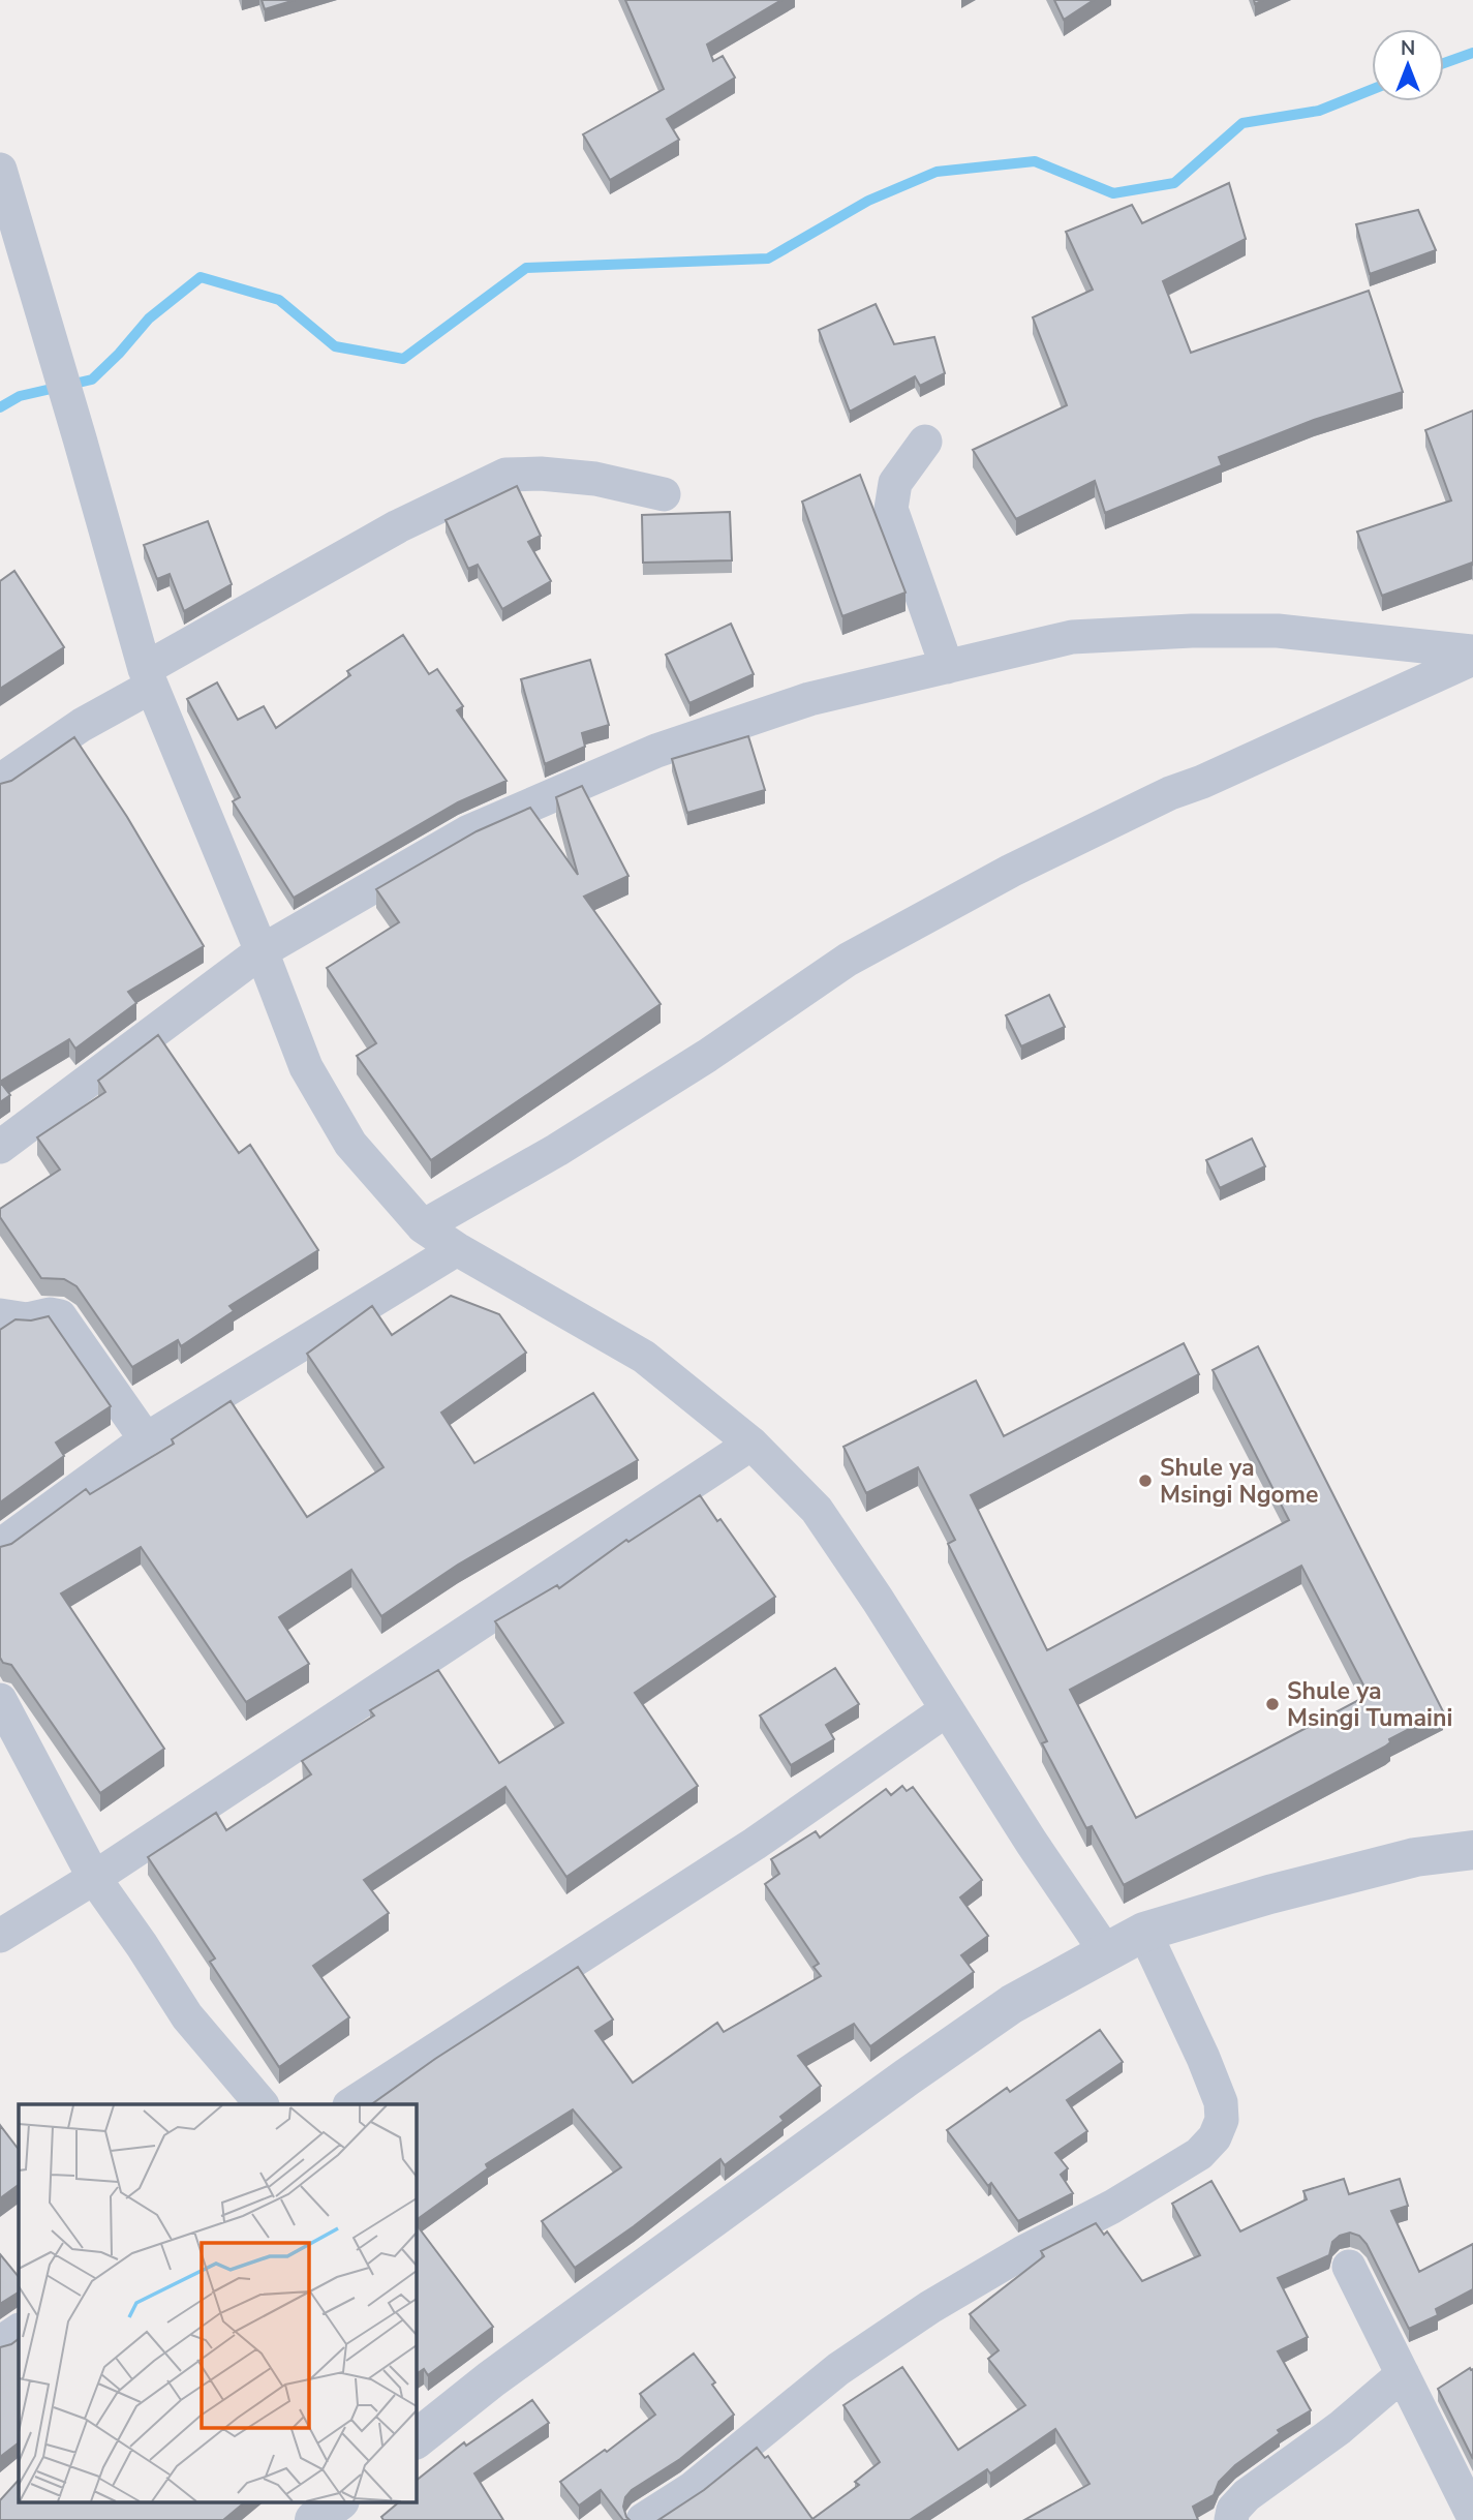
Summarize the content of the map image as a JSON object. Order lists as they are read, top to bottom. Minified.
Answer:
{"places":["Shule ya Msingi Ngome","Shule ya Msingi Tumaini"],"north":"top"}
